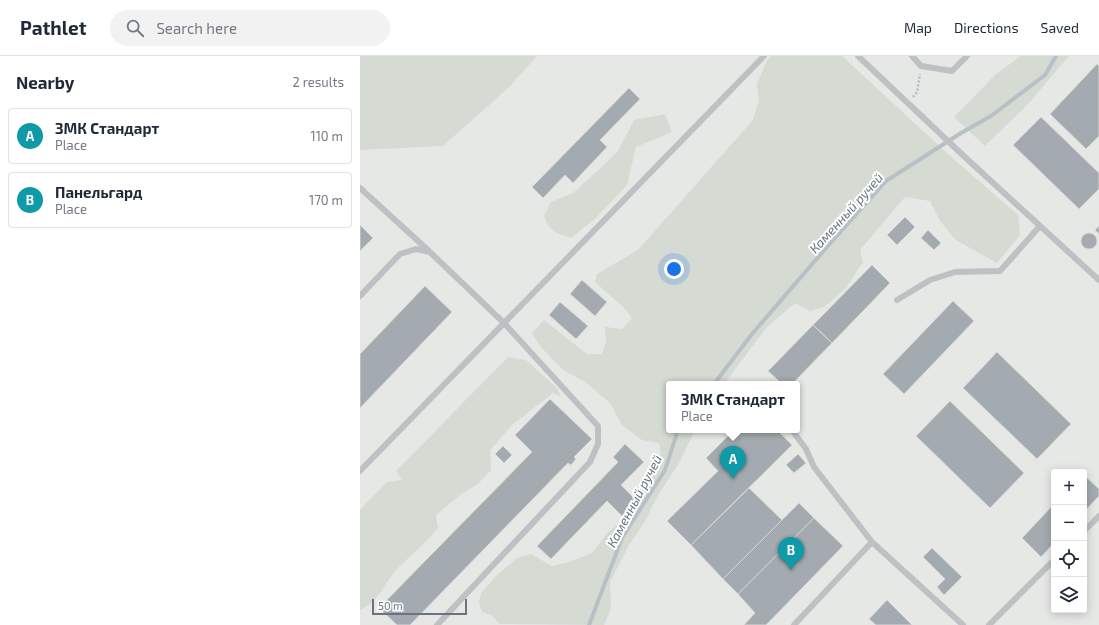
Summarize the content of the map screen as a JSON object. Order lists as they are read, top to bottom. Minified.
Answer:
{"water":["Каменный ручей"],"scale_bar":"50 m","page":{"header":"Pathlet","search":"Search here","nav":["Map","Directions","Saved"],"heading":["Nearby","2 results"],"list":[{"mark":"A","name":"ЗМК Стандарт","note":"Place","value":"110 m"},{"mark":"B","name":"Панельгард","note":"Place","value":"170 m"}],"popup":["ЗМК Стандарт","Place"],"pins":["A","B"],"map_buttons":["+","−"],"scale":"50 m"}}
